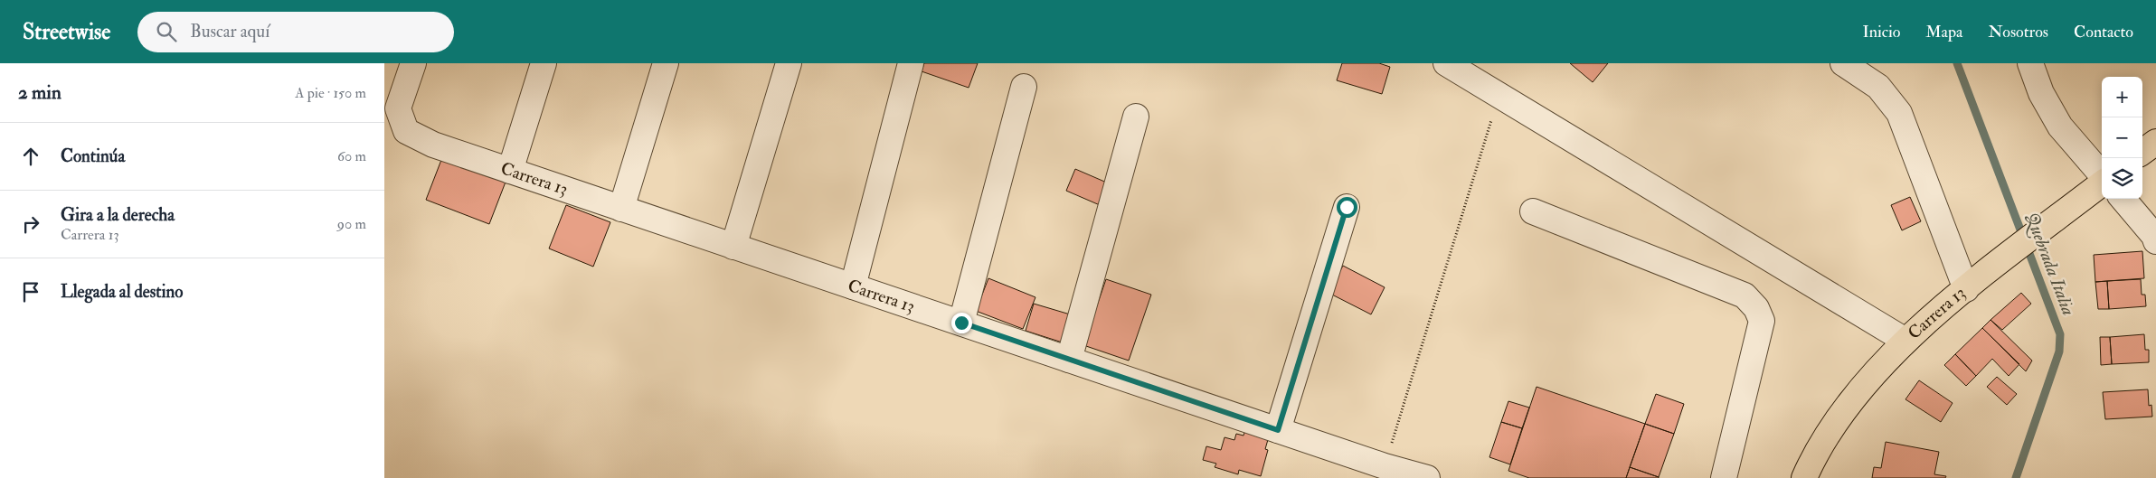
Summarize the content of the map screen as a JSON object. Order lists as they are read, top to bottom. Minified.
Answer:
{"streets":{"main road":["Carrera 13"]},"water":["Quebrada Italia"],"page":{"header":"Streetwise","search":"Buscar aquí","nav":["Inicio","Mapa","Nosotros","Contacto"],"heading":["2 min","A pie · 150 m"],"map_buttons":["+","−"],"list":[["Continúa","60 m"],["Gira a la derecha","Carrera 13","90 m"],"Llegada al destino"]}}
